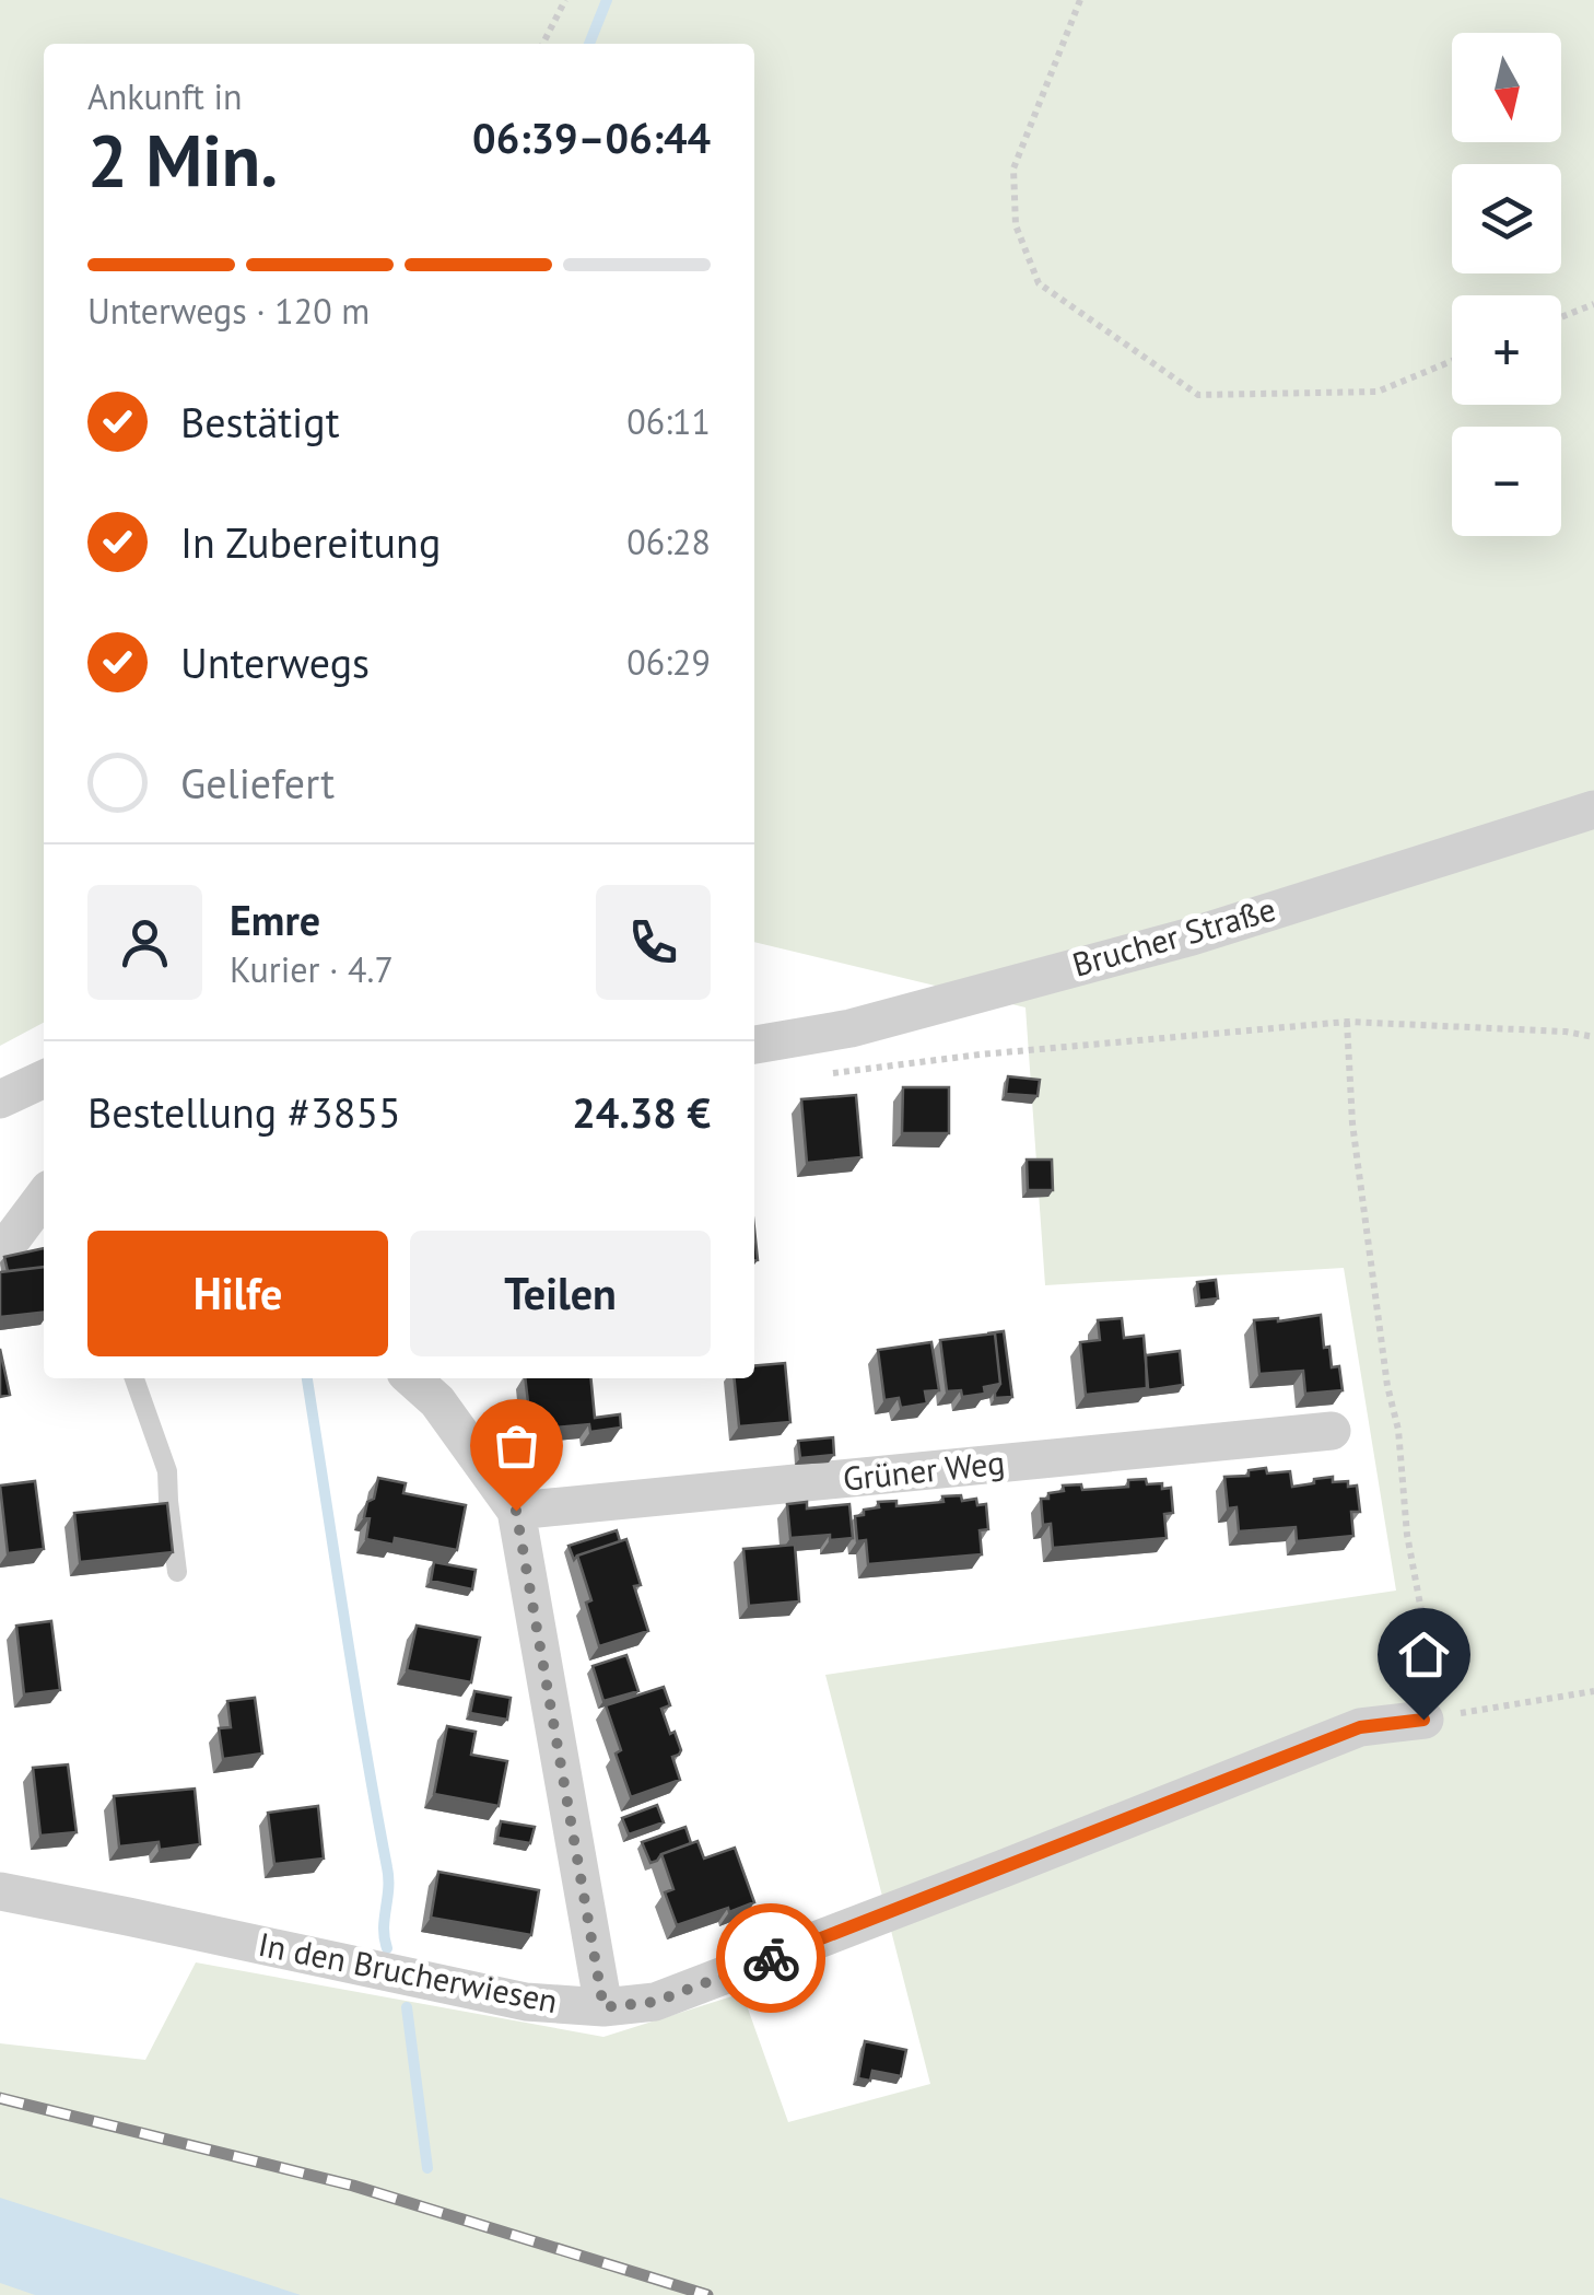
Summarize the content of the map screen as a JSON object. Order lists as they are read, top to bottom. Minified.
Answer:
{"streets":{"street":["Brucher Straße","Grüner Weg","In den Brucherwiesen"]},"north":"bottom","page":{"map_buttons":["+","−"],"heading":["2 Min.","Ankunft in","06:39–06:44"],"panel":["Emre","Kurier · 4.7","Bestellung #3855","24.38 €"],"bar":"Unterwegs · 120 m","list":[["Bestätigt","06:11"],["In Zubereitung","06:28"],["Unterwegs","06:29"],"Geliefert"],"buttons":["Hilfe","Teilen"]}}
